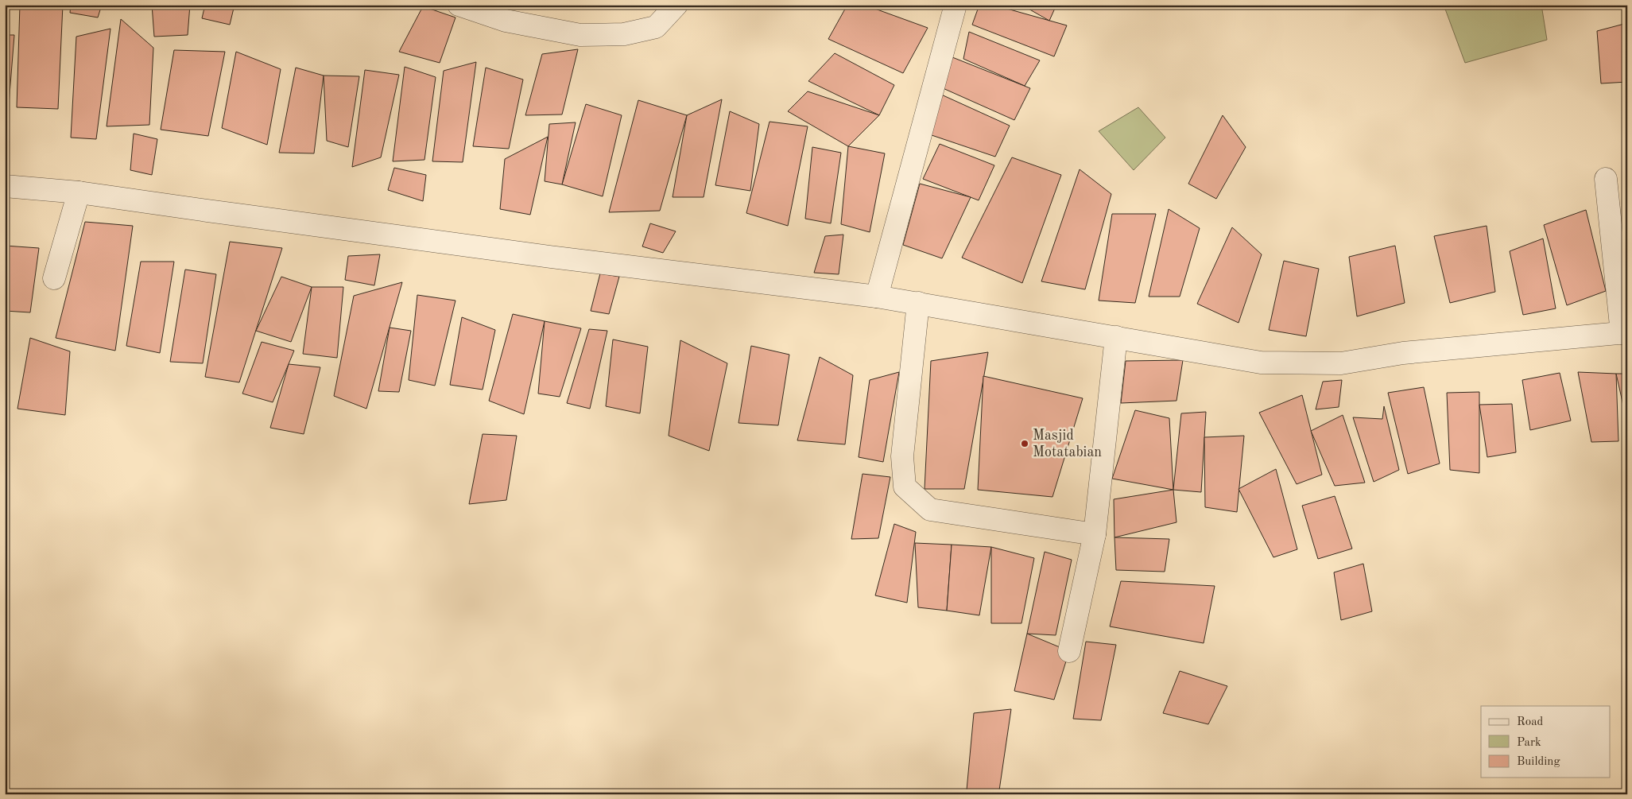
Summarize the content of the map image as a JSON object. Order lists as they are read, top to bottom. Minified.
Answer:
{"places":["Masjid Motatabian"],"legend":["Road","Park","Building"]}
